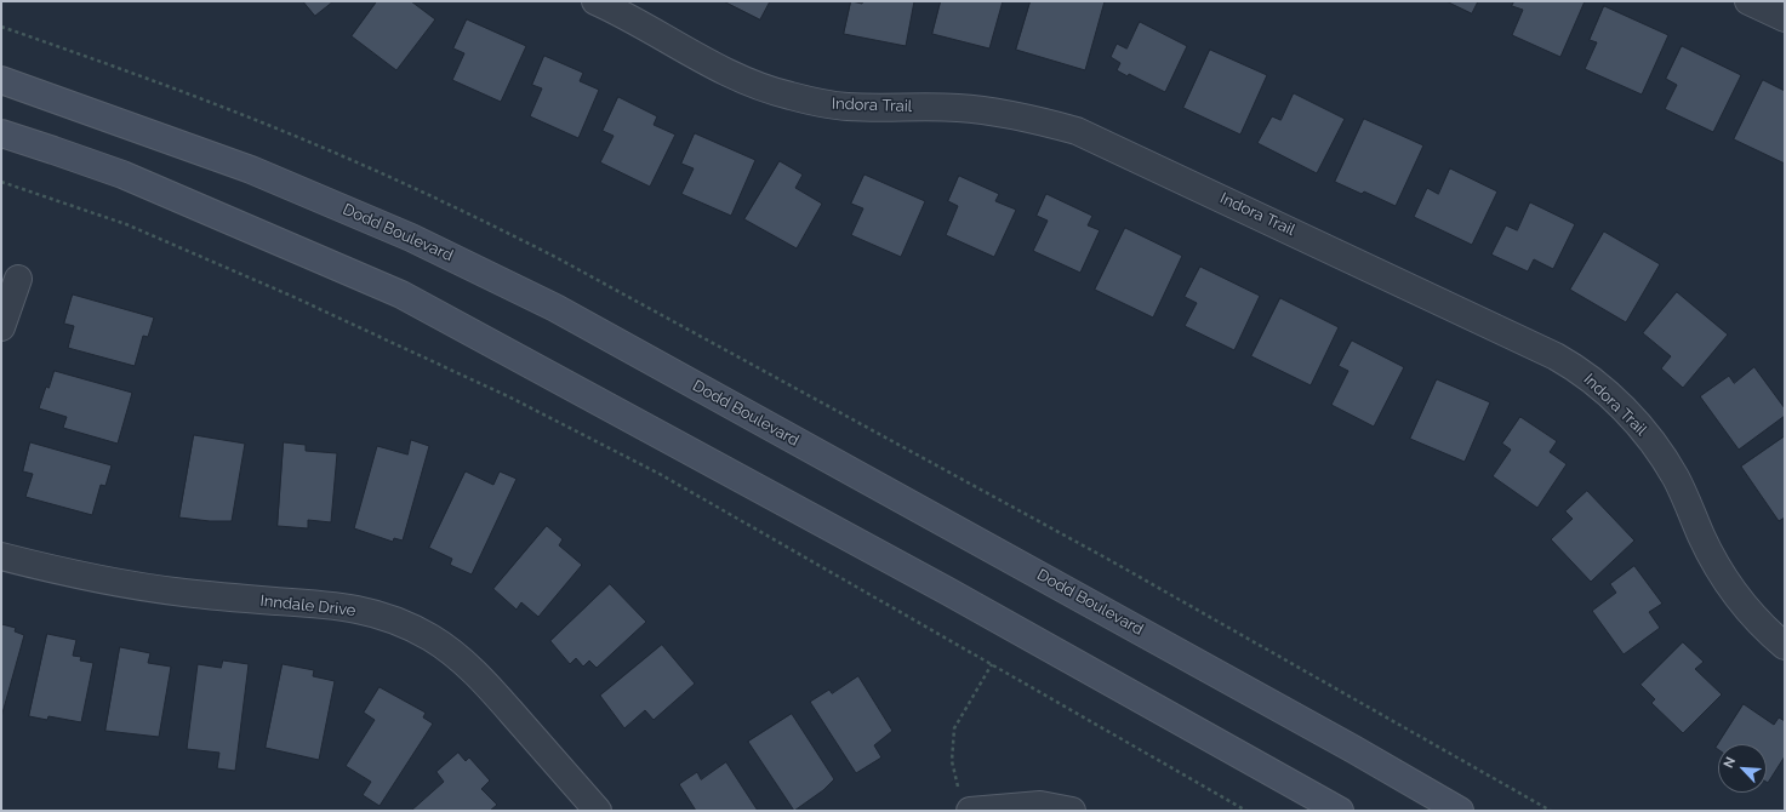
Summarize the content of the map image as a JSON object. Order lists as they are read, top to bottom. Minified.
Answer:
{"streets":{"main road":["Dodd Boulevard"],"street":["Indora Trail","Inndale Drive"]},"north":"top left"}
